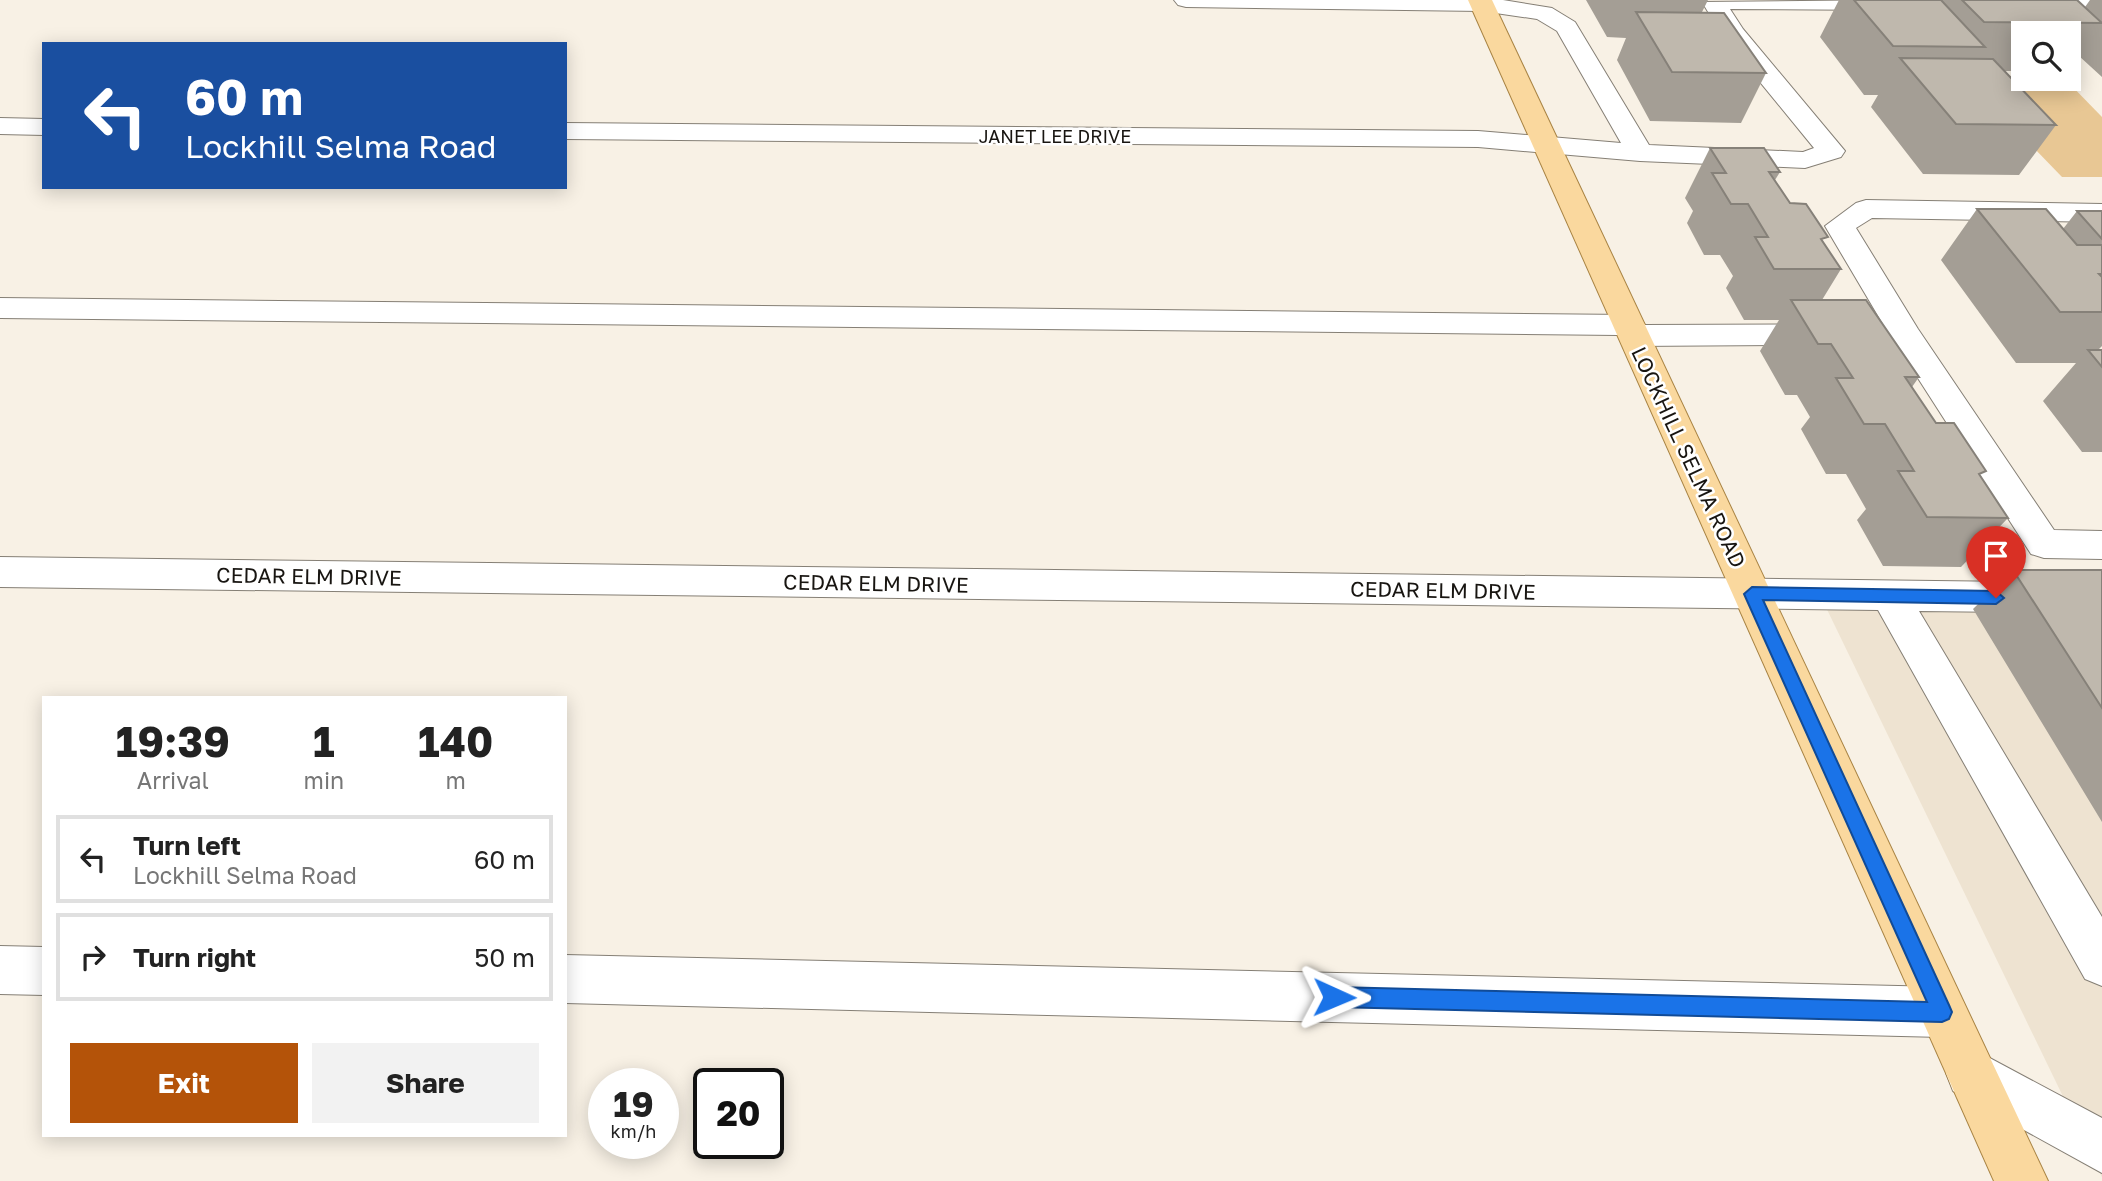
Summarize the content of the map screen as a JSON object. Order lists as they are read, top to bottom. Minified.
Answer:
{"streets":{"main road":["LOCKHILL SELMA ROAD"],"street":["JANET LEE DRIVE","CEDAR ELM DRIVE"]},"crossings":[["JANET LEE DRIVE","LOCKHILL SELMA ROAD"],["LOCKHILL SELMA ROAD","CEDAR ELM DRIVE"]],"page":{"turn":["60 m","Lockhill Selma Road"],"eta":["19:39","Arrival","1","min","140","m"],"list":[{"name":"Turn left","note":"Lockhill Selma Road","value":"60 m"},{"name":"Turn right","value":"50 m"}],"buttons":["Exit","Share"],"speed":"19 km/h","limit":"20"}}
